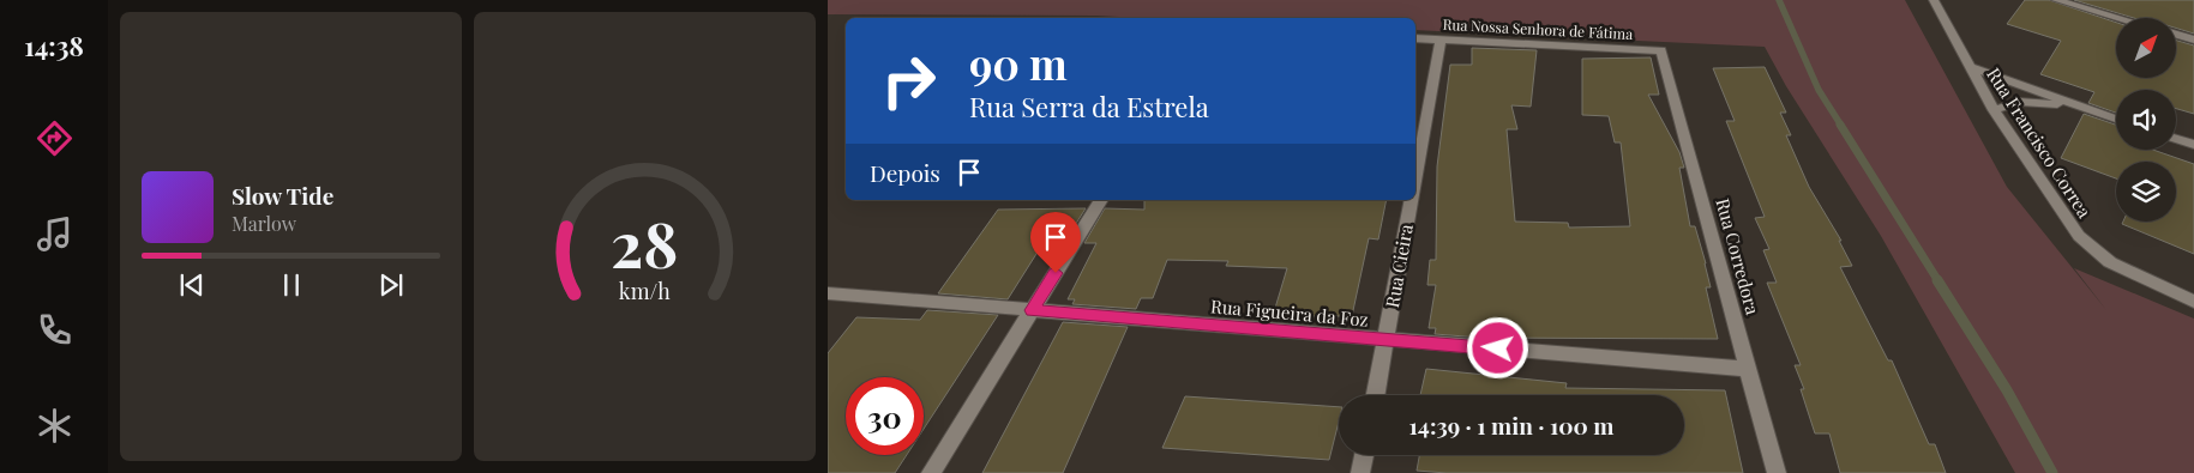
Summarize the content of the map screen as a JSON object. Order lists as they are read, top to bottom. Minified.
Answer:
{"streets":{"street":["Rua Nossa Senhora de Fátima","Rua Francisco Correa","Rua Corredora","Rua Cieira","Rua Figueira da Foz"]},"crossings":[["Rua Nossa Senhora de Fátima","Rua Corredora"],["Rua Corredora","Rua Figueira da Foz"],["Rua Cieira","Rua Figueira da Foz"]],"north":"top right","page":{"tabs":"14:38","turn":["90 m","Rua Serra da Estrela"],"then":"Depois","song":["Slow Tide","Marlow"],"limit":"30","trip":"14:39 · 1 min · 100 m","gauge":["28","km/h"]}}
